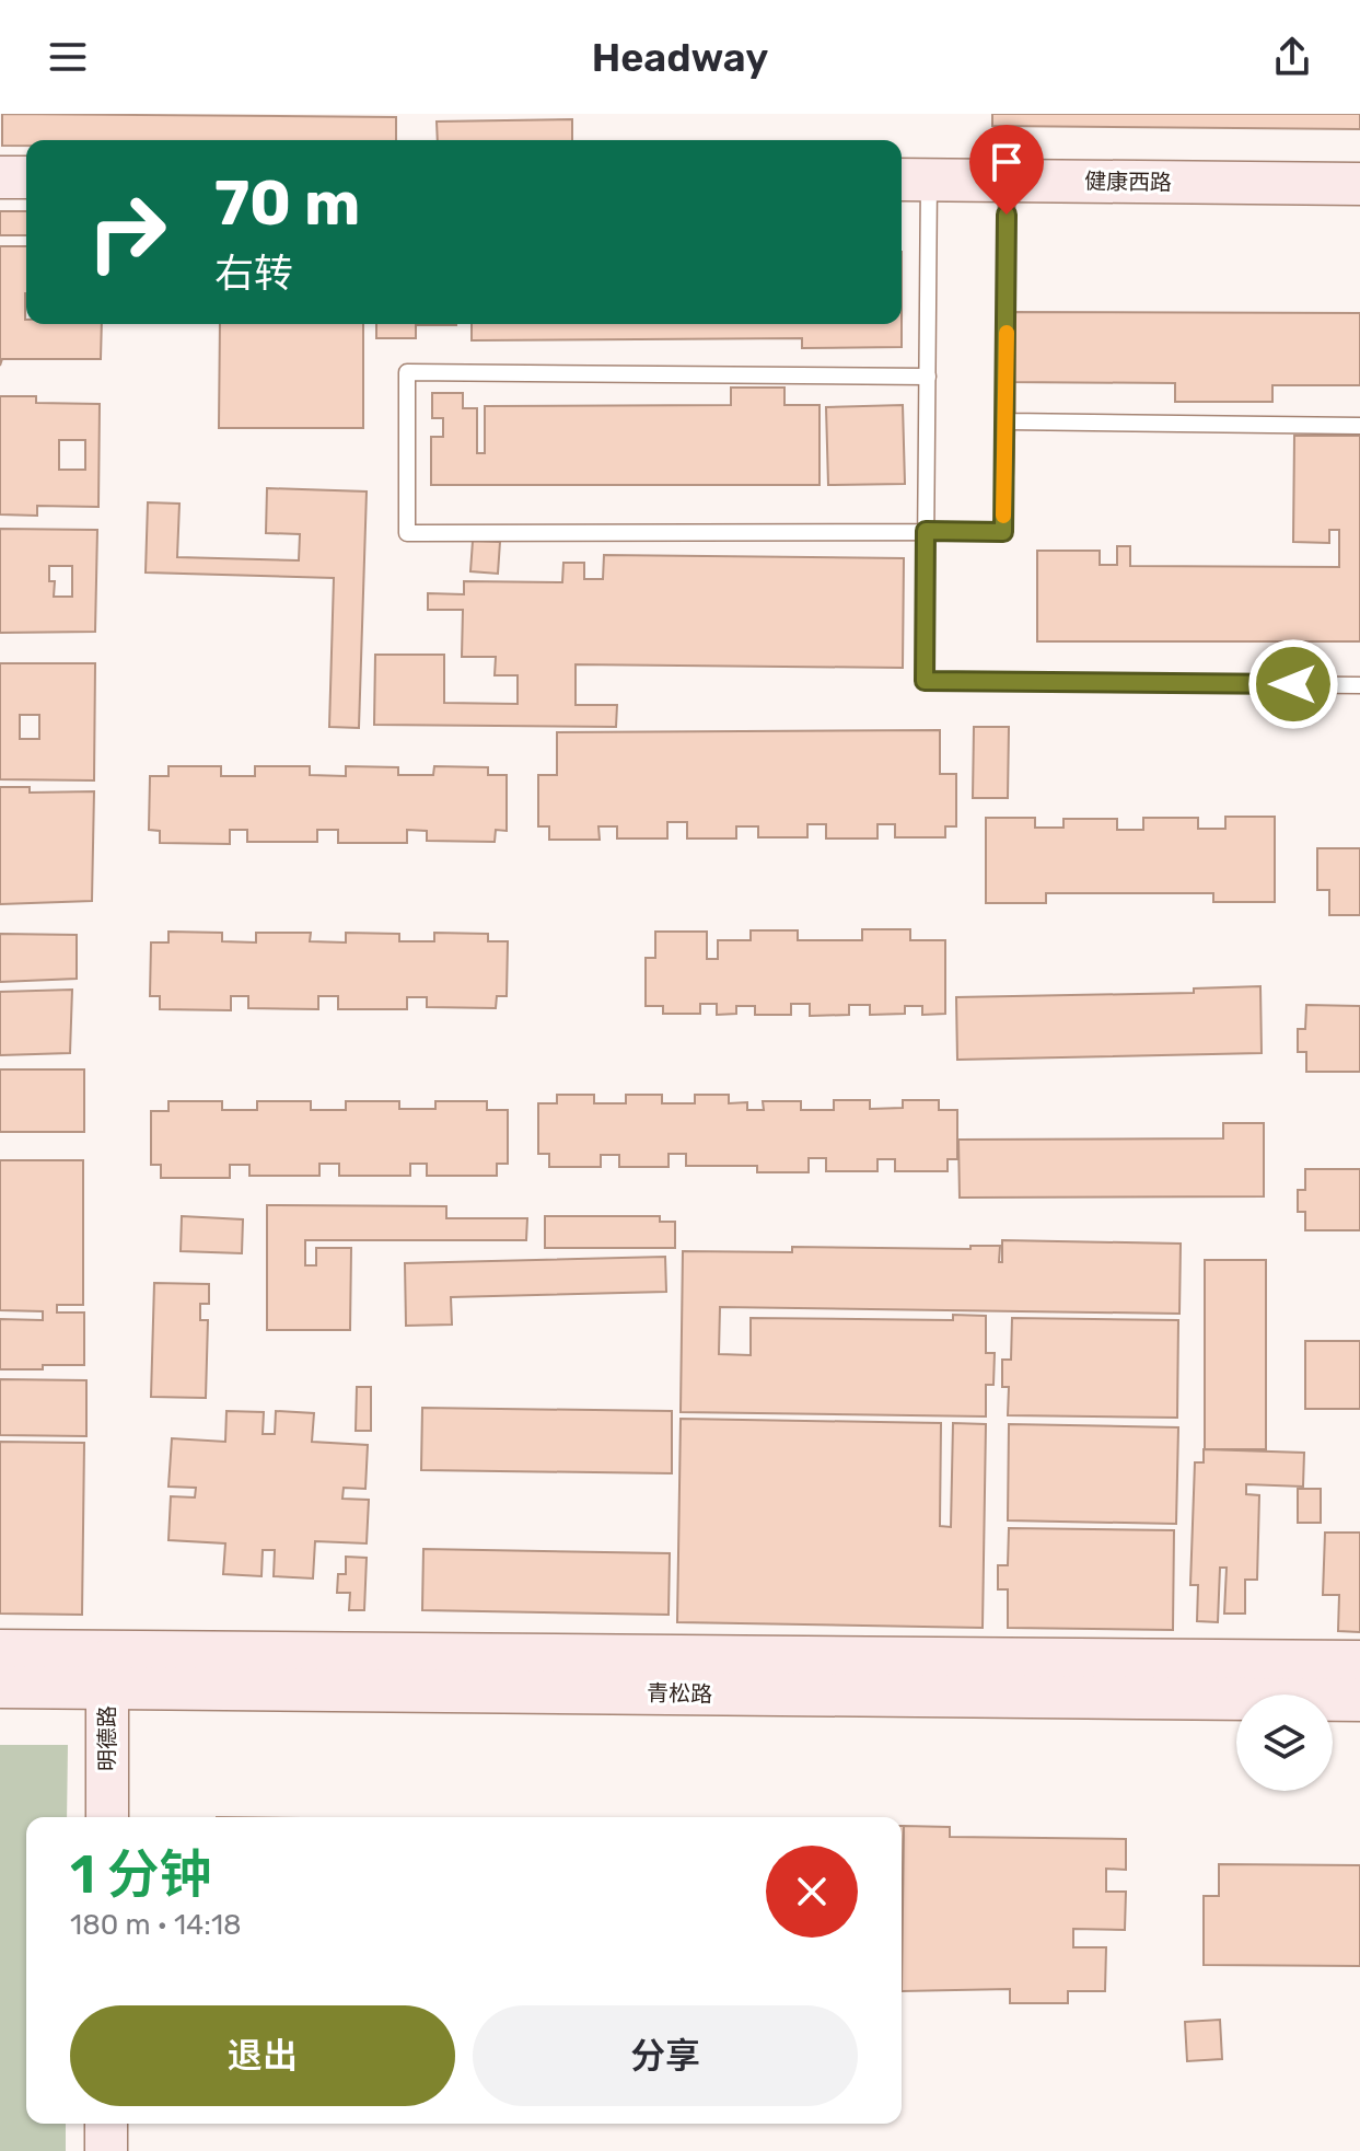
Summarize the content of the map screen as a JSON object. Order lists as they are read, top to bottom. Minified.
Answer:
{"streets":{"main road":["健康西路","青松路","明德路"]},"crossings":[["青松路","明德路"]],"page":{"header":"Headway","turn":["70 m","右转"],"heading":["1 分钟","180 m · 14:18"],"buttons":["退出","分享"]}}
